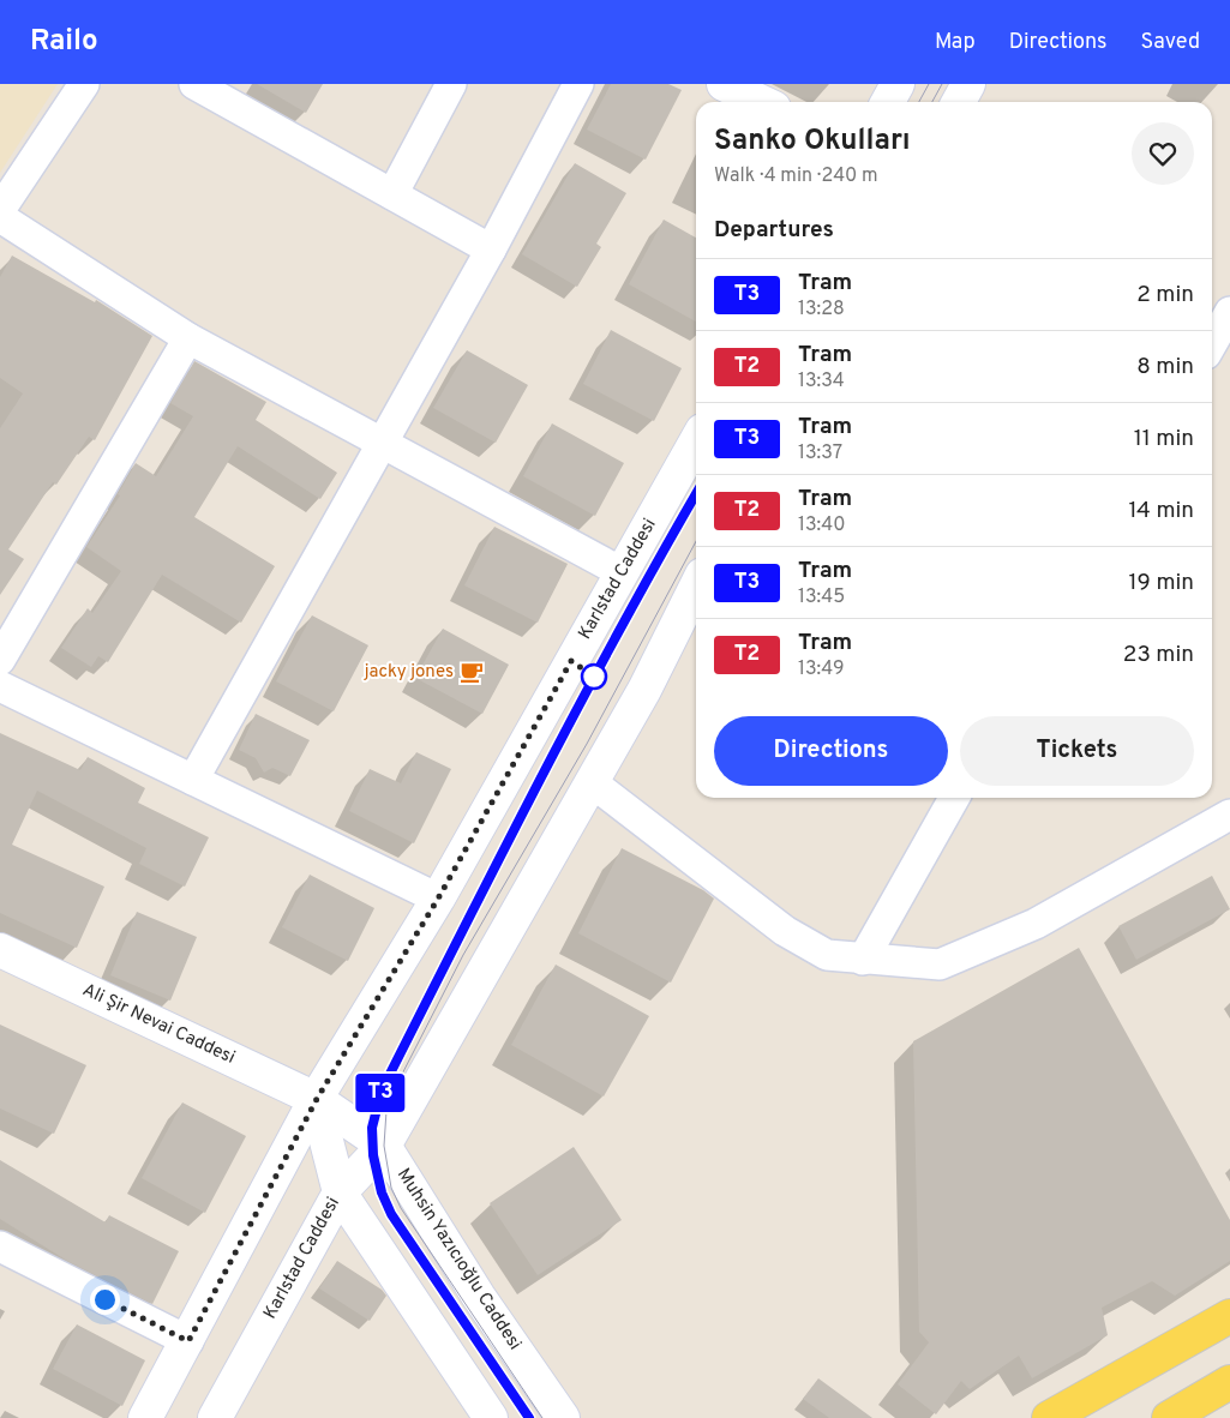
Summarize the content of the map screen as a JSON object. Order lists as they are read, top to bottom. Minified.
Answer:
{"streets":{"street":["Karlstad Caddesi","Ali Şir Nevai Caddesi","Muhsin Yazıcıoğlu Caddesi"]},"crossings":[["Karlstad Caddesi","Ali Şir Nevai Caddesi"],["Karlstad Caddesi","Muhsin Yazıcıoğlu Caddesi"],["Ali Şir Nevai Caddesi","Muhsin Yazıcıoğlu Caddesi"]],"places":{"cafe":["jacky jones"]},"lines":["tram line T3"],"page":{"header":"Railo","nav":["Map","Directions","Saved"],"on_map":"T3","heading":[["Sanko Okulları","Walk · 4 min · 240 m"],"Departures"],"list":[{"mark":"T3","name":"Tram","note":"13:28","value":"2 min"},{"mark":"T2","name":"Tram","note":"13:34","value":"8 min"},{"mark":"T3","name":"Tram","note":"13:37","value":"11 min"},{"mark":"T2","name":"Tram","note":"13:40","value":"14 min"},{"mark":"T3","name":"Tram","note":"13:45","value":"19 min"},{"mark":"T2","name":"Tram","note":"13:49","value":"23 min"}],"buttons":["Directions","Tickets"]}}
